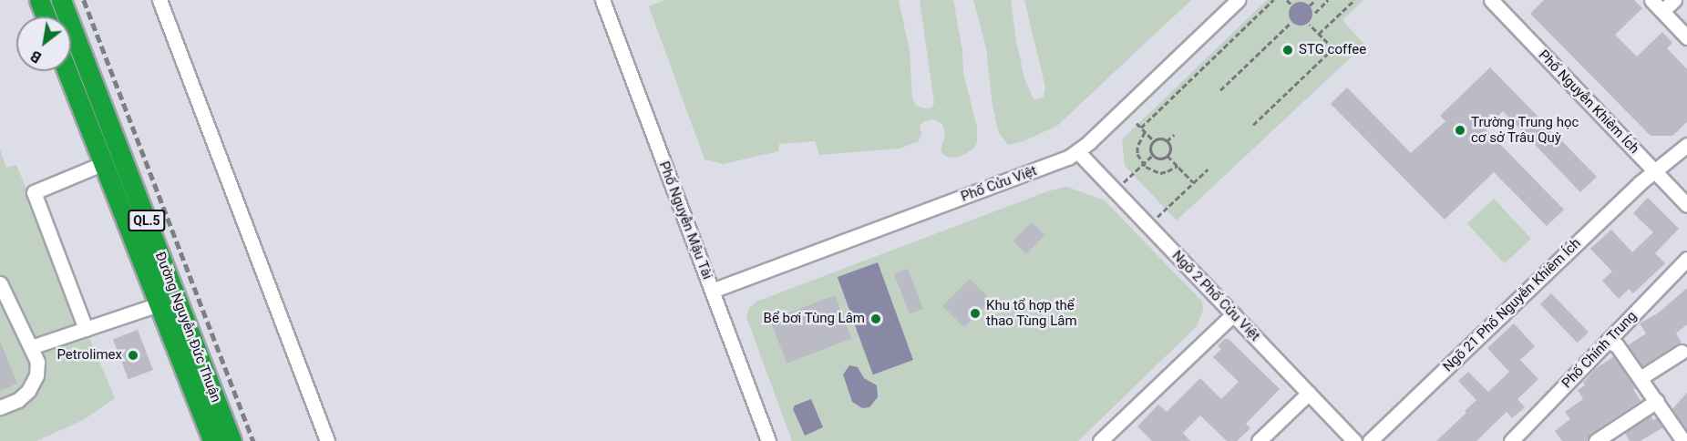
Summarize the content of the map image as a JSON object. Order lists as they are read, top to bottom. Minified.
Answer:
{"streets":{"highway":["QL.5","Đường Nguyễn Đức Thuận"],"street":["Phố Nguyễn Khiêm Ích","Phố Cửu Việt","Phố Nguyễn Mậu Tài","Ngõ 2 Phố Cửu Việt","Ngõ 21 Phố Nguyễn Khiêm Ích","Phố Chính Trung"]},"crossings":[["Phố Nguyễn Khiêm Ích","Ngõ 21 Phố Nguyễn Khiêm Ích"],["Phố Cửu Việt","Phố Nguyễn Mậu Tài"],["Phố Cửu Việt","Ngõ 2 Phố Cửu Việt"]],"places":["STG coffee","Trường Trung học cơ sở Trâu Quỳ","Khu tổ hợp thể thao Tùng Lâm","Bể bơi Tùng Lâm","Petrolimex"],"north":"bottom left"}
